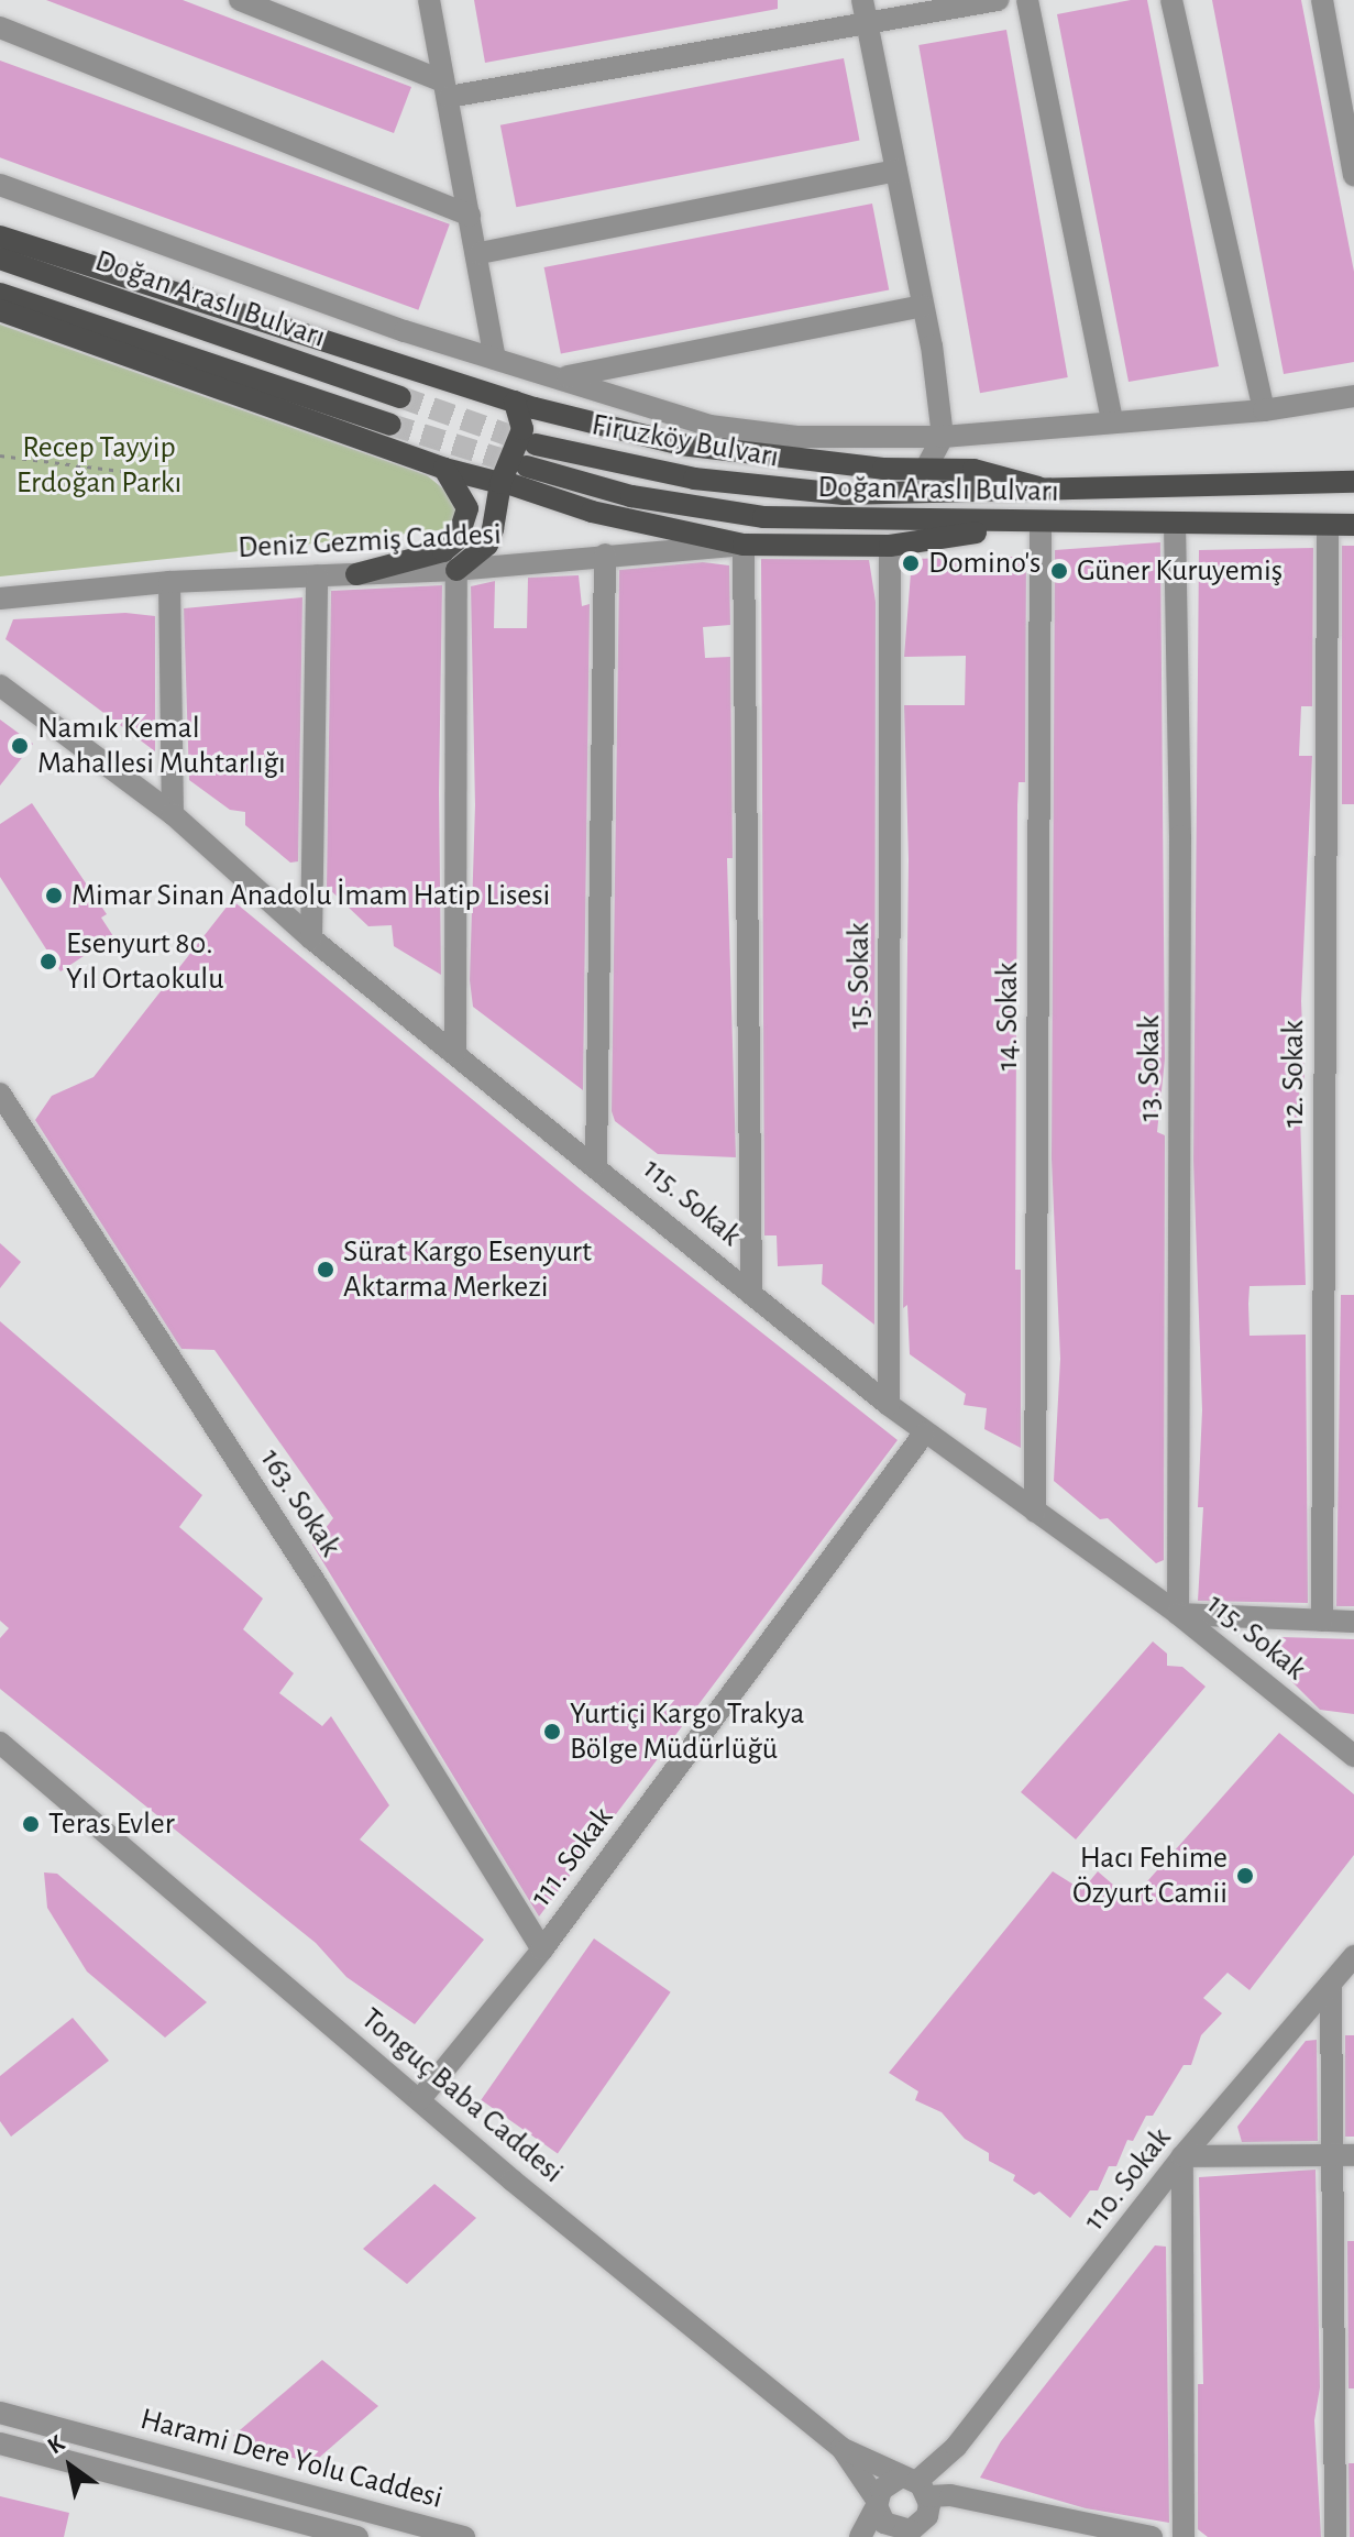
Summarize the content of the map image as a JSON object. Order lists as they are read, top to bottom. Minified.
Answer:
{"streets":{"main road":["Doğan Araslı Bulvarı","Firuzköy Bulvarı"],"street":["Deniz Gezmiş Caddesi","15. Sokak","14. Sokak","13. Sokak","12. Sokak","115. Sokak","163. Sokak","111. Sokak","Tonguç Baba Caddesi","110. Sokak","Harami Dere Yolu Caddesi"]},"crossings":[["Doğan Araslı Bulvarı","14. Sokak"],["Doğan Araslı Bulvarı","13. Sokak"],["Doğan Araslı Bulvarı","12. Sokak"],["15. Sokak","115. Sokak"],["14. Sokak","115. Sokak"],["13. Sokak","115. Sokak"],["115. Sokak","111. Sokak"],["163. Sokak","111. Sokak"],["111. Sokak","Tonguç Baba Caddesi"],["Tonguç Baba Caddesi","110. Sokak"]],"parks":["Recep Tayyip Erdoğan Parkı"],"places":["Domino's","Güner Kuruyemiş","Namık Kemal Mahallesi Muhtarlığı","Mimar Sinan Anadolu İmam Hatip Lisesi","Esenyurt 80. Yıl Ortaokulu","Sürat Kargo Esenyurt Aktarma Merkezi","Yurtiçi Kargo Trakya Bölge Müdürlüğü","Teras Evler","Hacı Fehime Özyurt Camii"],"north":"top left"}
